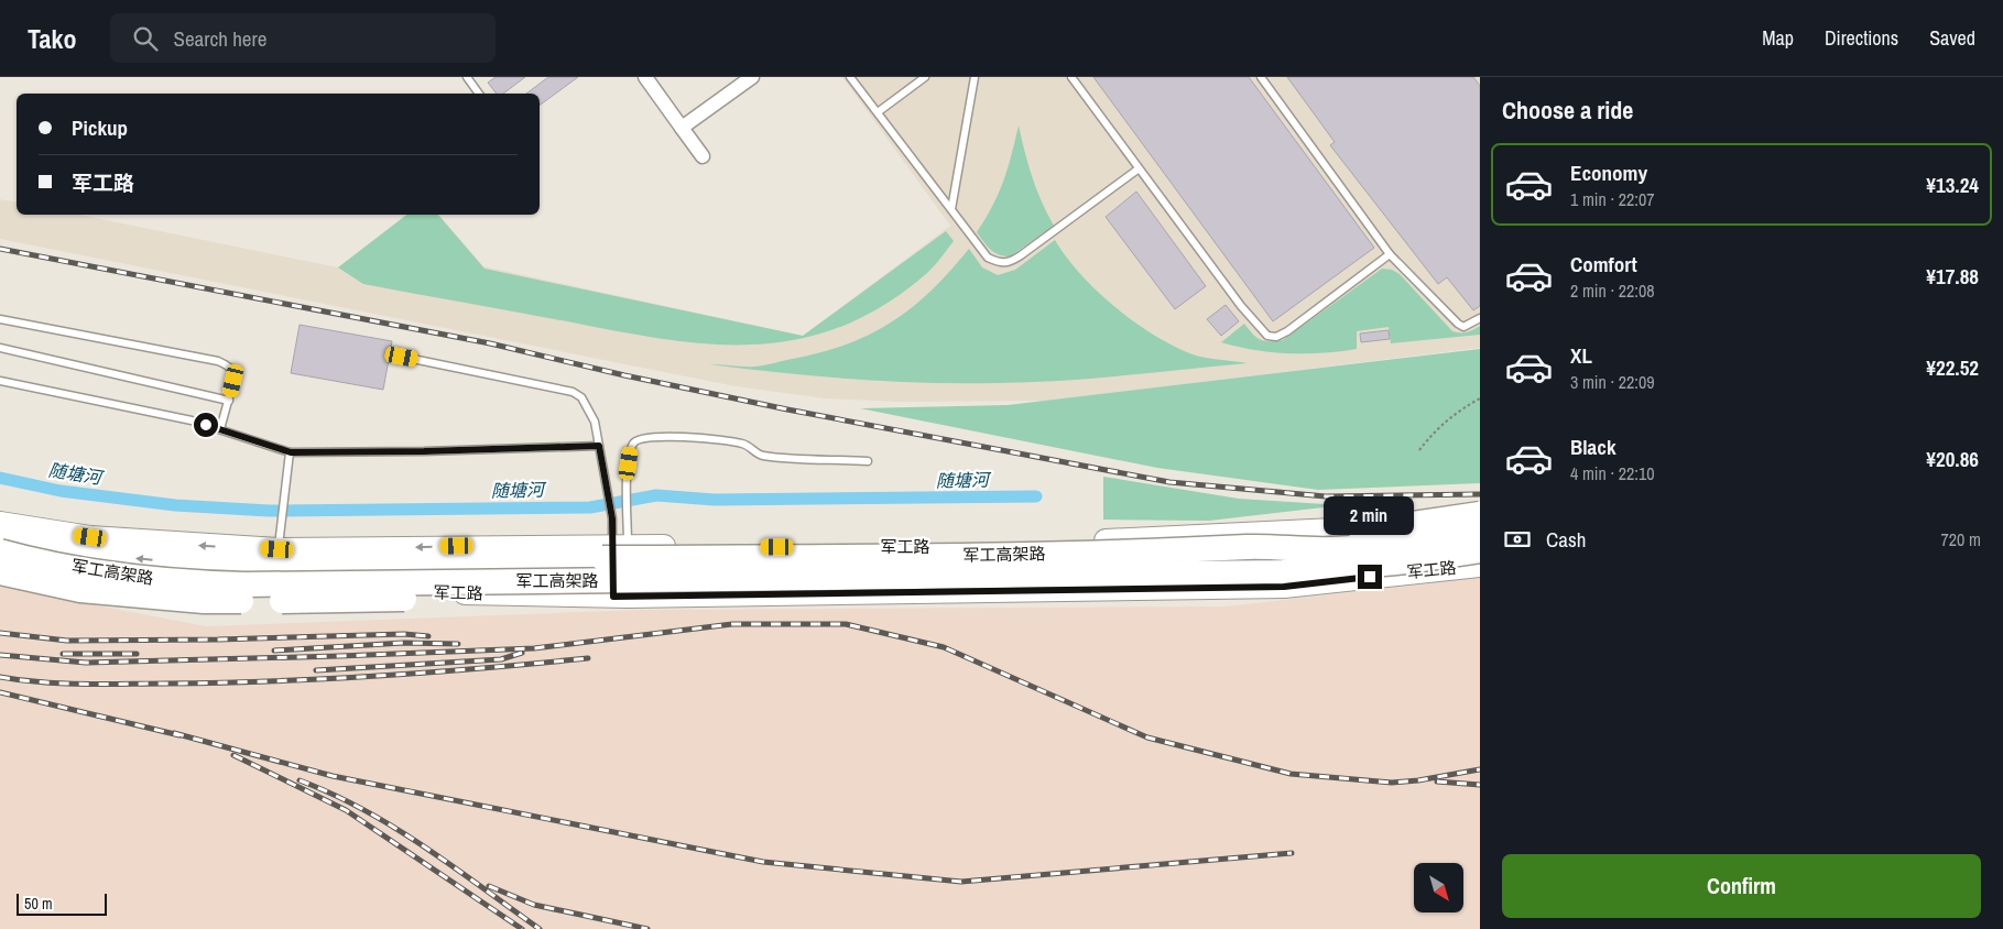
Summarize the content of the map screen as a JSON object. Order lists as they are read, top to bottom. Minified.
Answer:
{"streets":{"highway":["军工高架路"],"main road":["军工路"]},"water":["随塘河"],"scale_bar":"50 m","north":"bottom right","page":{"header":"Tako","search":"Search here","nav":["Map","Directions","Saved"],"heading":"Choose a ride","banner":["Pickup","军工路"],"list":[{"name":"Economy","note":"1 min · 22:07","value":"¥13.24"},{"name":"Comfort","note":"2 min · 22:08","value":"¥17.88"},{"name":"XL","note":"3 min · 22:09","value":"¥22.52"},{"name":"Black","note":"4 min · 22:10","value":"¥20.86"}],"bubble":"2 min","pay":["Cash","720 m"],"buttons":"Confirm","scale":"50 m"}}
